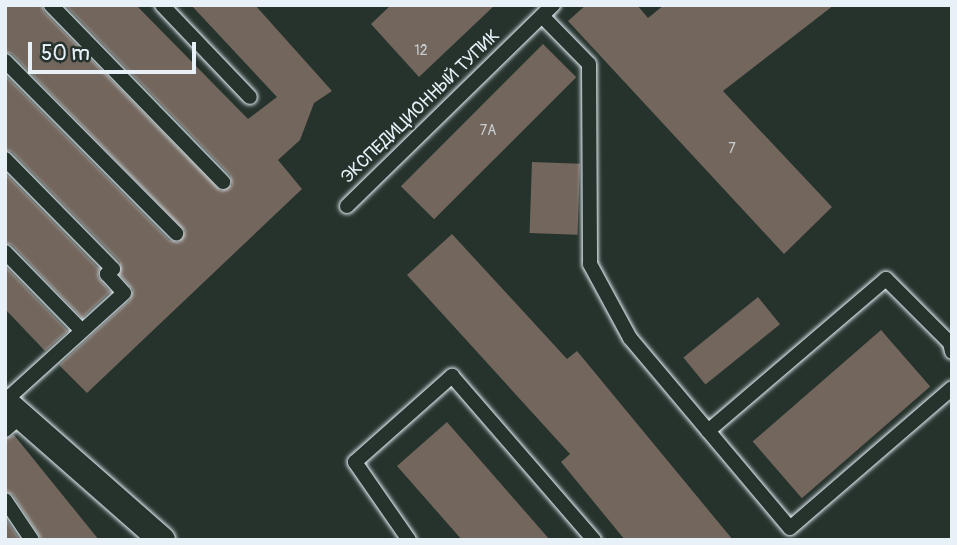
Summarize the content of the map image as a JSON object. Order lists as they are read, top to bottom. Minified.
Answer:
{"streets":{"lane":["ЭКСПЕДИЦИОННЫЙ ТУПИК"]},"house_numbers":["12","7А","7"],"scale_bar":"50 m"}
